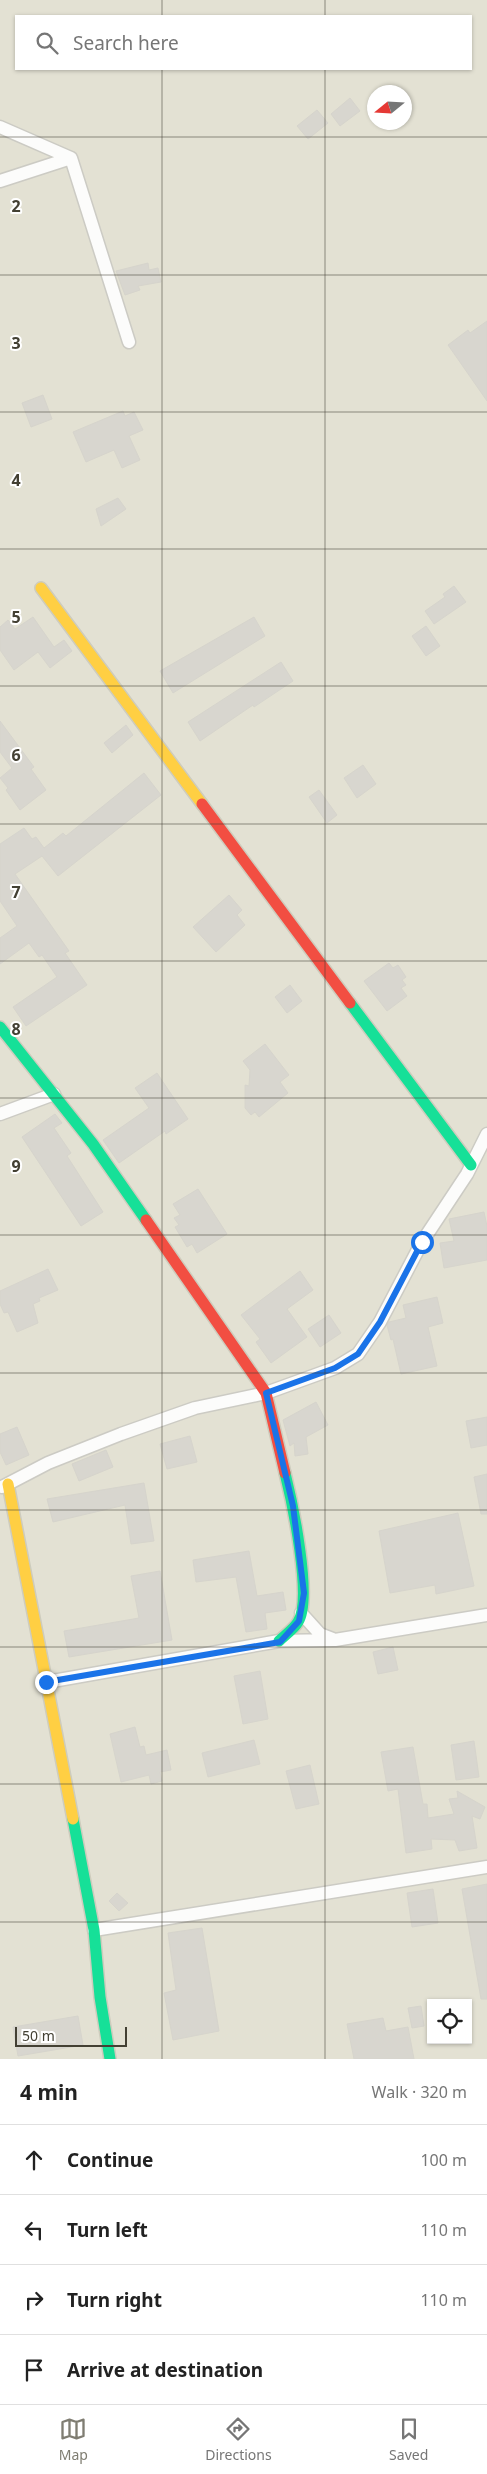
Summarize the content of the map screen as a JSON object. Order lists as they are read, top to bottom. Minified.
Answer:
{"scale_bar":"50 m","north":"left","page":{"search":"Search here","scale":"50 m","heading":["4 min","Walk · 320 m"],"list":[["Continue","100 m"],["Turn left","110 m"],["Turn right","110 m"],"Arrive at destination"],"nav":["Map","Directions","Saved"]},"grid":{"rows":["2","3","4","5","6","7","8","9"]}}
